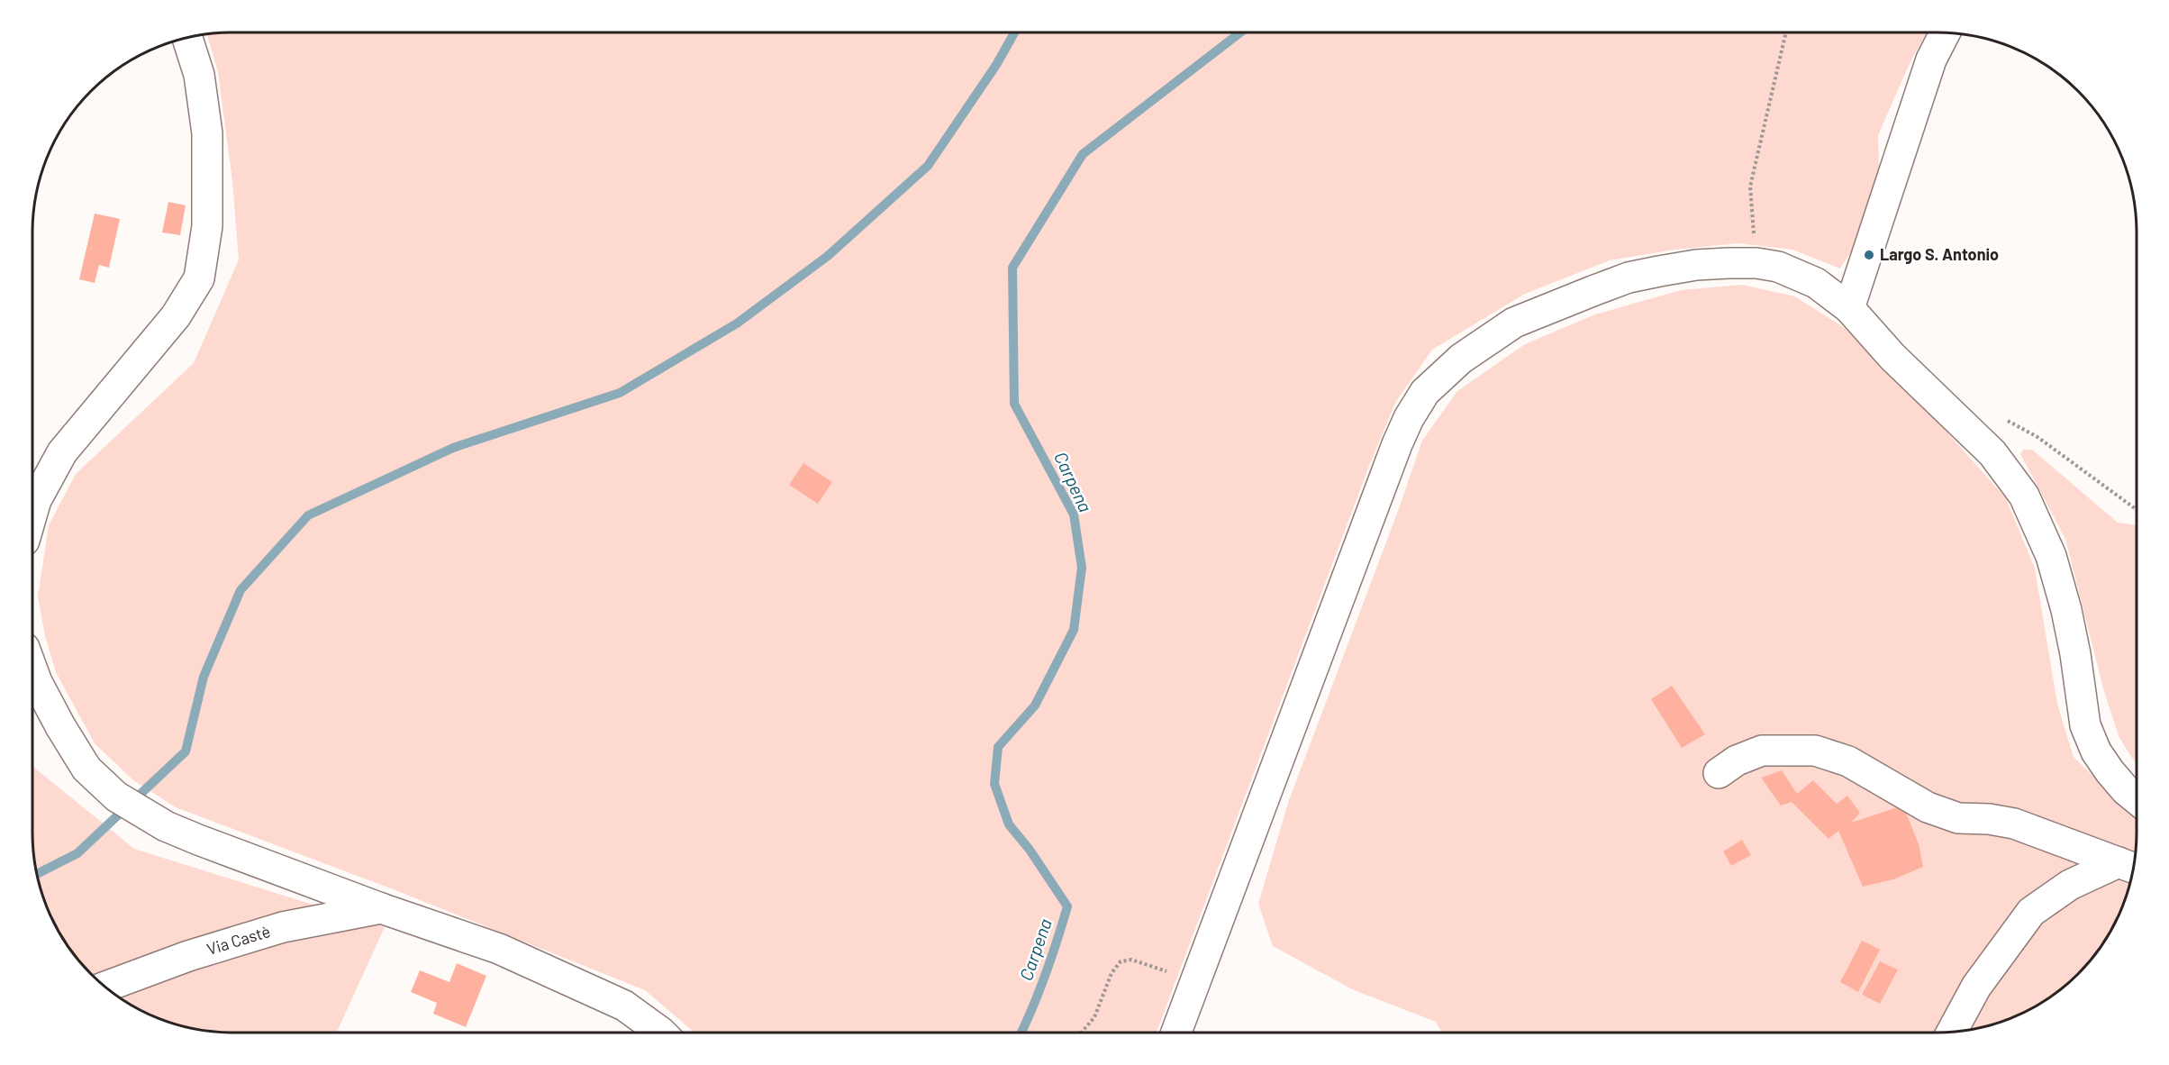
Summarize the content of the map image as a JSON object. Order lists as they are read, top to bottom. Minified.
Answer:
{"streets":{"street":["Via Castè"]},"water":["Carpena"],"places":["Largo S. Antonio"]}
